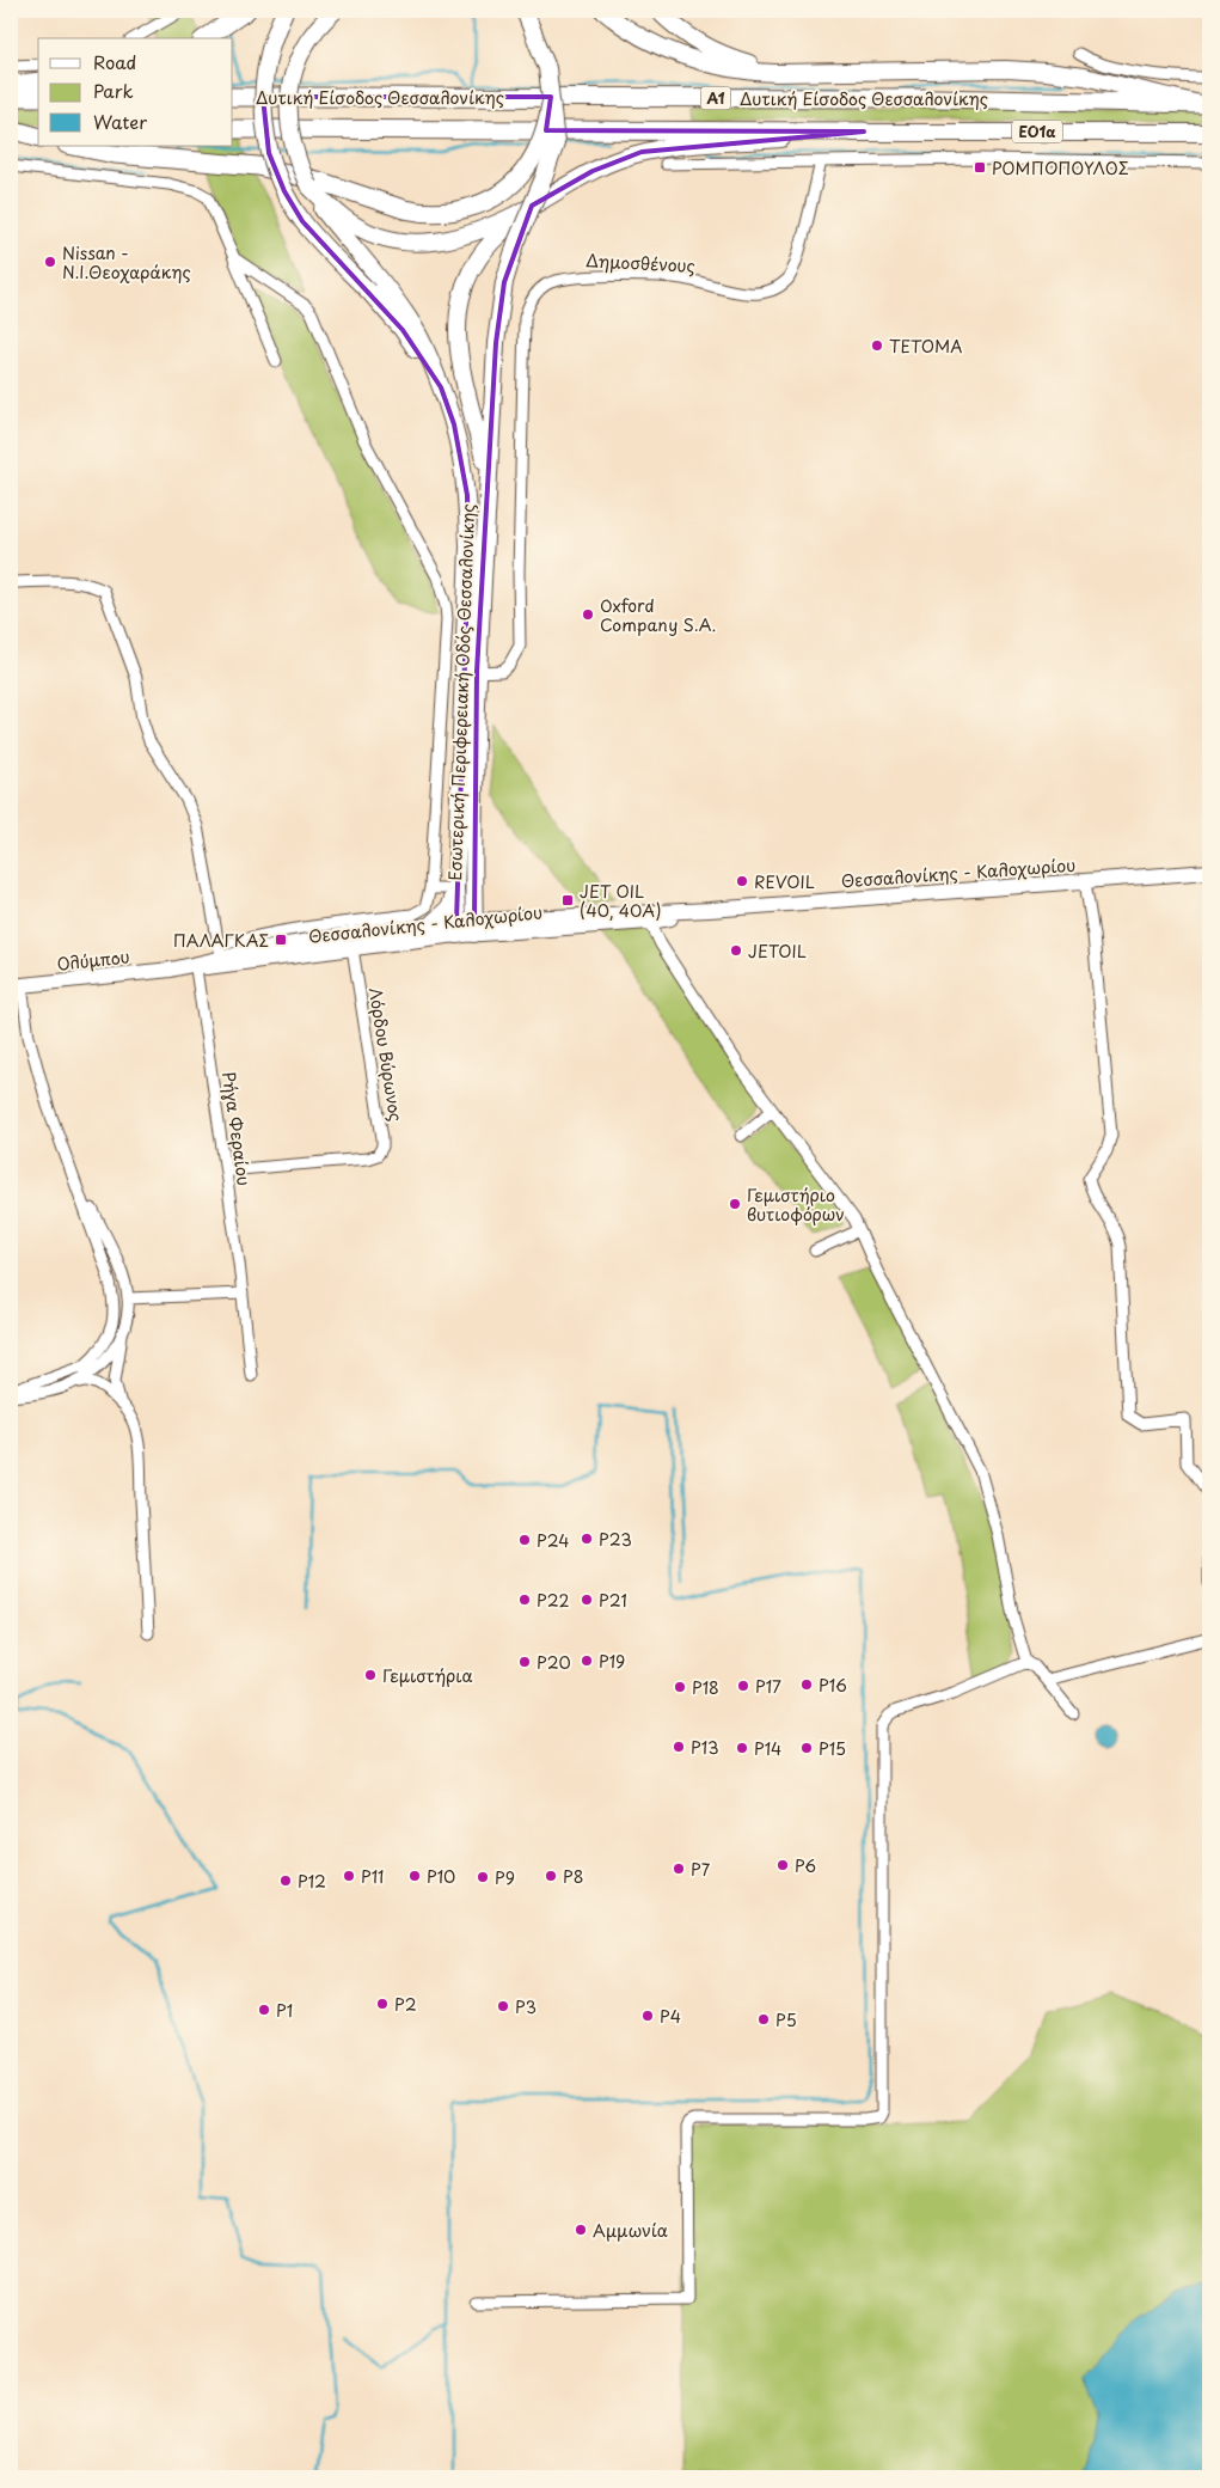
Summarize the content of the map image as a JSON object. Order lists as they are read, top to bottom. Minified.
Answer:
{"streets":{"highway":["Δυτική Είσοδος Θεσσαλονίκης","Α1","ΕΟ1α","Εσωτερική Περιφερειακή Οδός Θεσσαλονίκης"],"main road":["Θεσσαλονίκης - Καλοχωρίου","Ολύμπου"],"street":["Δημοσθένους","Λόρδου Βύρωνος","Ρήγα Φεραίου"]},"crossings":[["Δημοσθένους","Εσωτερική Περιφερειακή Οδός Θεσσαλονίκης"],["Εσωτερική Περιφερειακή Οδός Θεσσαλονίκης","Θεσσαλονίκης - Καλοχωρίου"],["Θεσσαλονίκης - Καλοχωρίου","Ολύμπου"],["Θεσσαλονίκης - Καλοχωρίου","Λόρδου Βύρωνος"],["Θεσσαλονίκης - Καλοχωρίου","Ρήγα Φεραίου"],["Λόρδου Βύρωνος","Ρήγα Φεραίου"]],"places":{"transit":["ΡΟΜΠΟΠΟΥΛΟΣ","JET OIL (40, 40Α)","ΠΑΛΑΓΚΑΣ"],"other":["Nissan - Ν.Ι.Θεοχαράκης","TETOMA","Oxford Company S.A.","REVOIL","JETOIL","Γεμιστήριο βυτιοφόρων","P23","P24","P22","P21","P19","P20","Γεμιστήρια","P16","P17","P18","P13","P14","P15","P6","P7","P11","P10","P8","P9","P12","P2","P3","P1","P4","P5","Αμμωνία"]},"legend":["Road","Park","Water"]}
